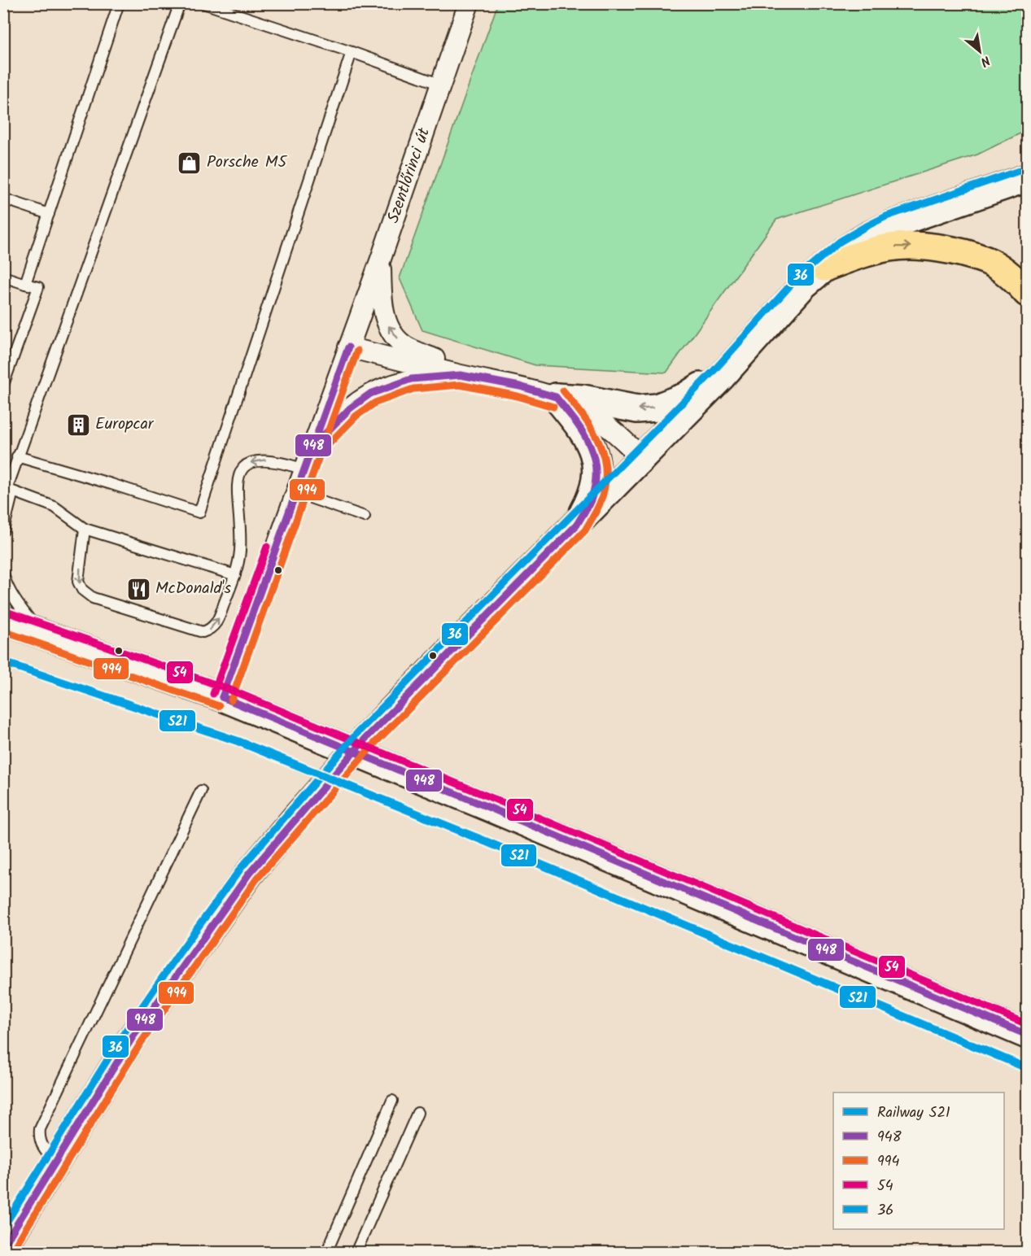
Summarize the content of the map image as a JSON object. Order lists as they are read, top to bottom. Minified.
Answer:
{"streets":{"street":["Szentlőrinci út"]},"places":{"shop":["Porsche M5"],"building":["Europcar"],"restaurant":["McDonald's"]},"lines":["transit line 36","transit line 948","transit line 994","transit line 54","rail line S21"],"legend":["Railway S21","948","994","54","36"],"north":"bottom right"}
